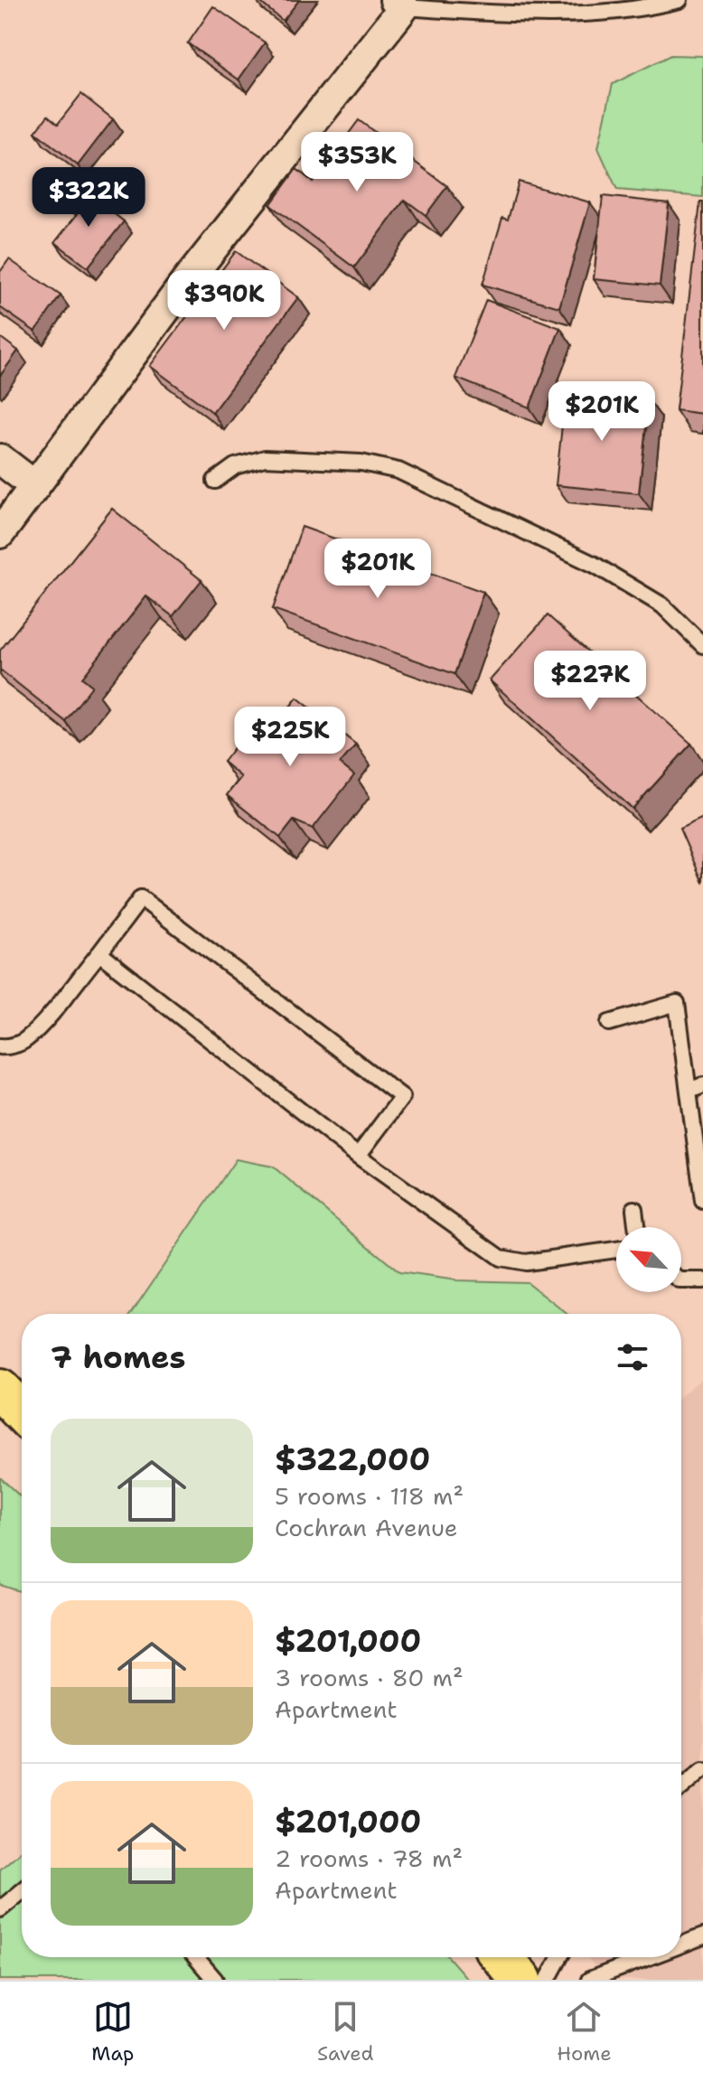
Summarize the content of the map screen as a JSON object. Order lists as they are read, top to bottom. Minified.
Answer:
{"north":"top left","page":{"price":["$353K","$322K","$390K","$201K","$201K","$227K","$225K"],"heading":"7 homes","list":[{"name":"$322,000","note":"5 rooms · 118 m² · Cochran Avenue"},{"name":"$201,000","note":"3 rooms · 80 m² · Apartment"},{"name":"$201,000","note":"2 rooms · 78 m² · Apartment"}],"tabs":["Map","Saved","Home"]}}
